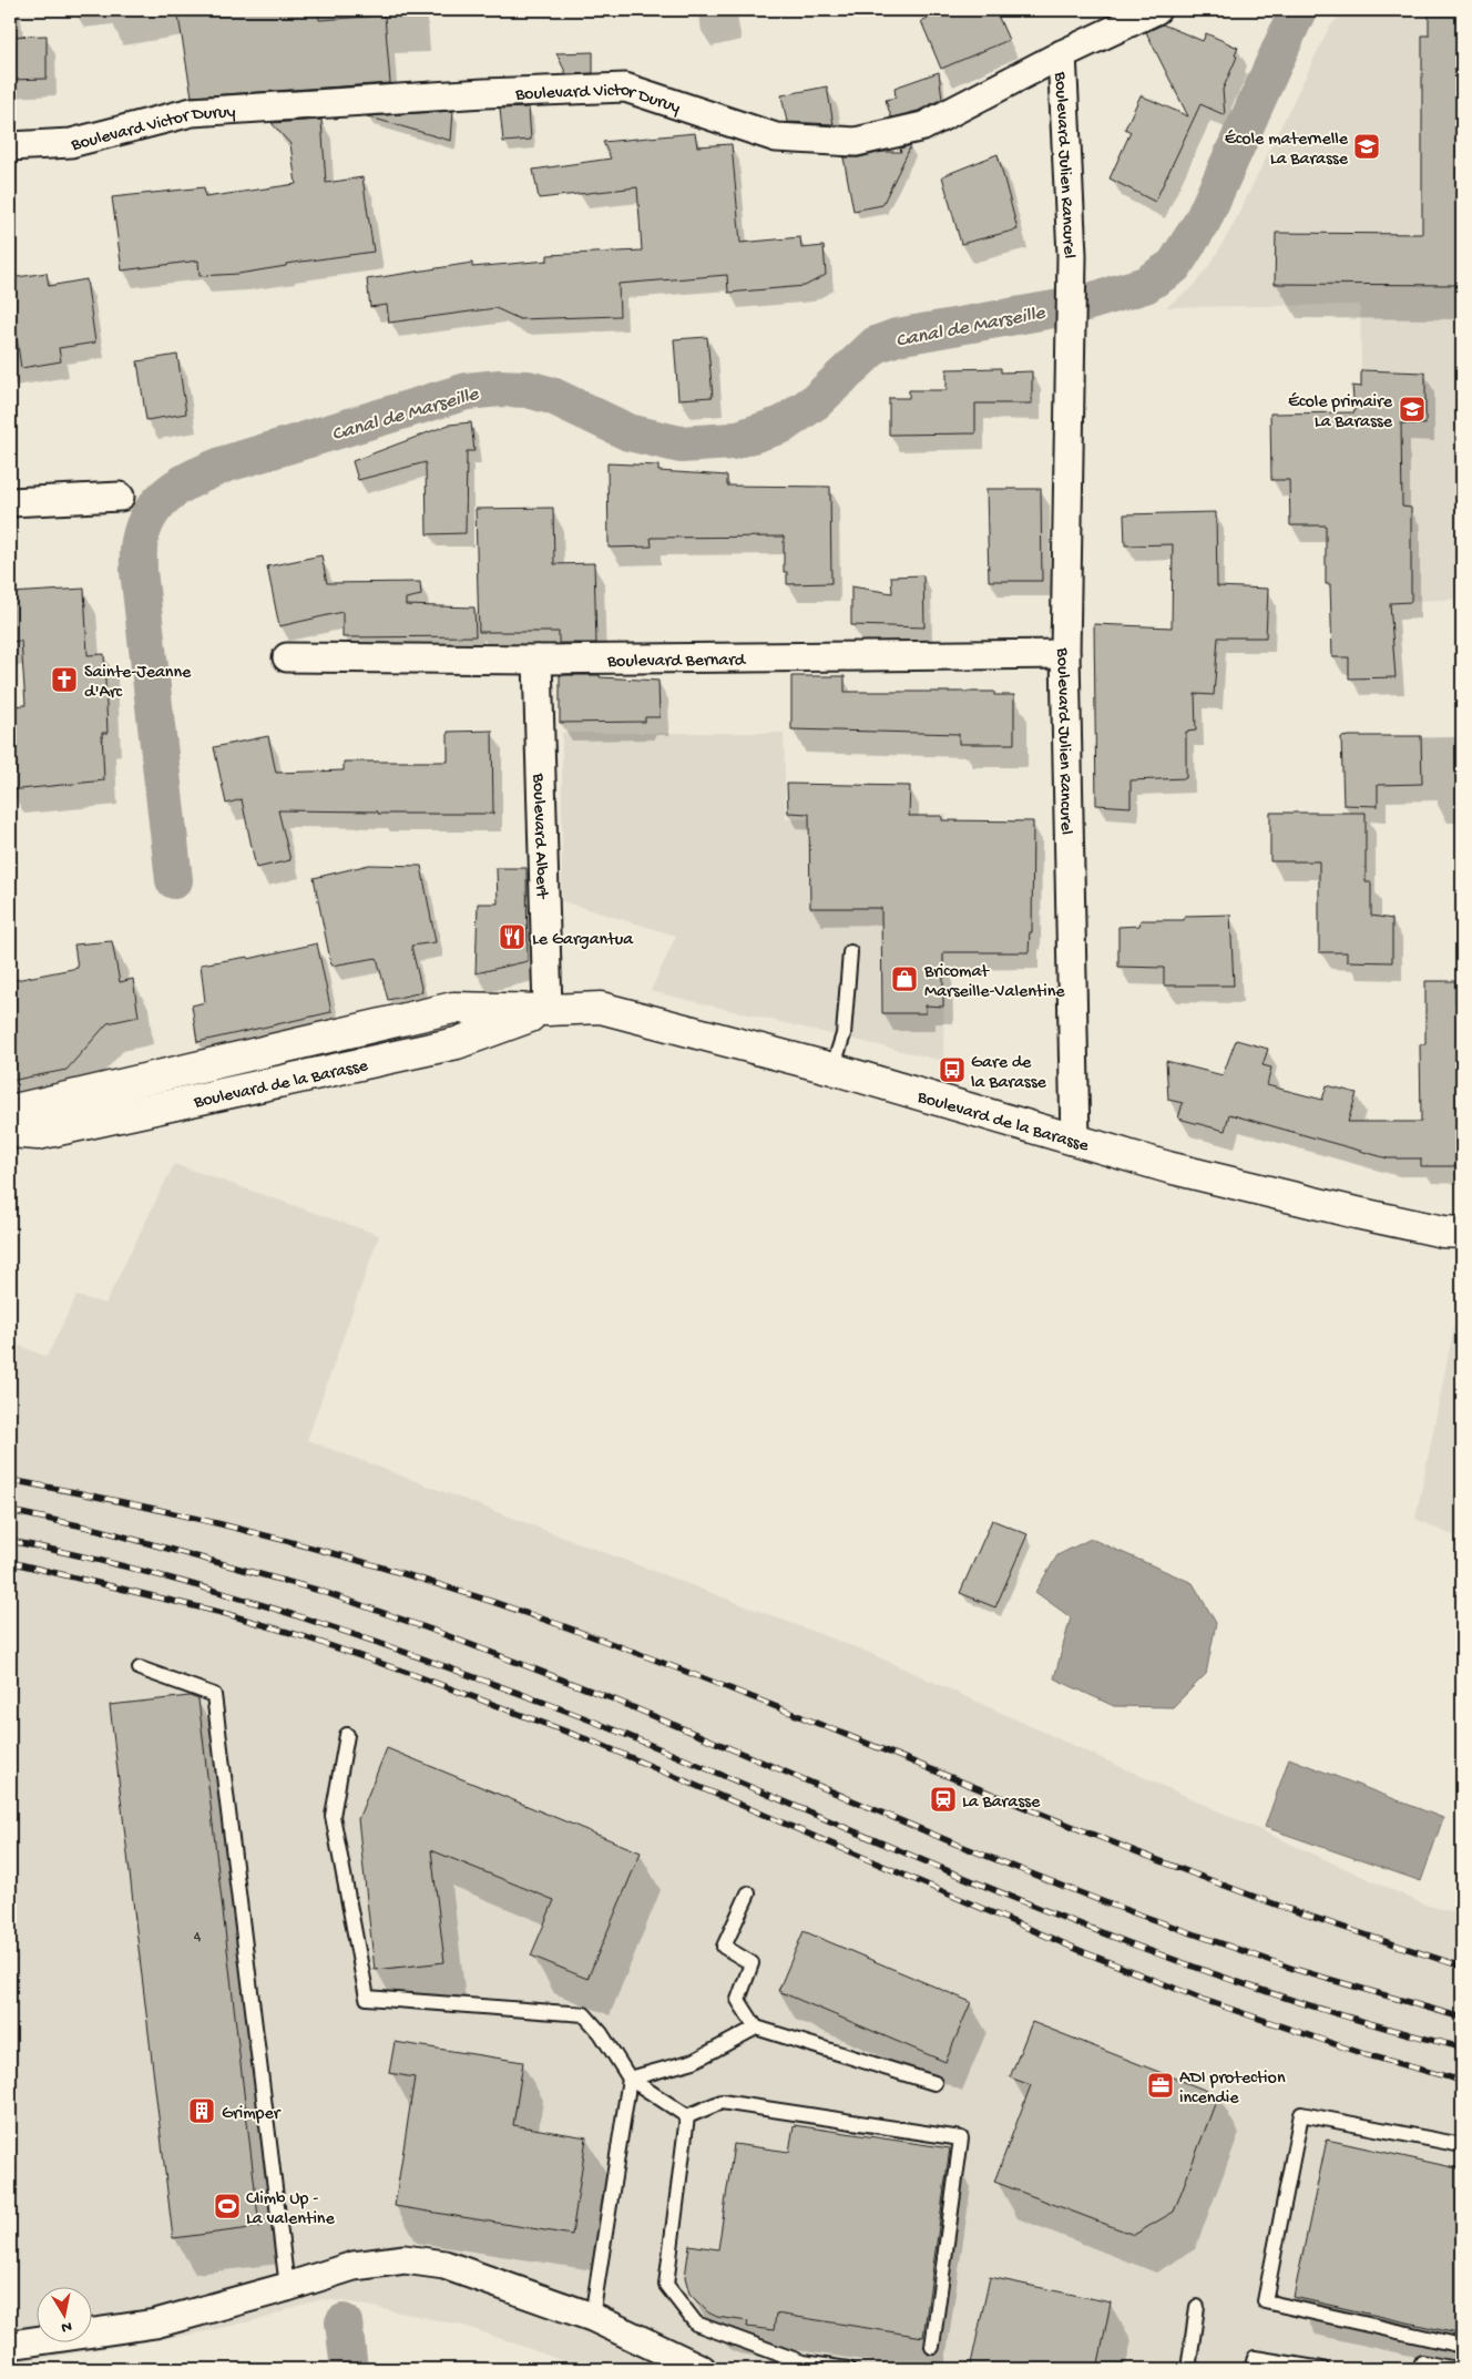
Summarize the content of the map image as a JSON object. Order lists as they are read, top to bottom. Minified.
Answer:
{"streets":{"main road":["Boulevard de la Barasse"],"street":["Boulevard Victor Duruy","Boulevard Julien Rancurel","Boulevard Bernard","Boulevard Albert"]},"crossings":[["Boulevard Victor Duruy","Boulevard Julien Rancurel"],["Boulevard Julien Rancurel","Boulevard Bernard"],["Boulevard Julien Rancurel","Boulevard de la Barasse"],["Boulevard Bernard","Boulevard Albert"],["Boulevard Albert","Boulevard de la Barasse"]],"water":["Canal de Marseille"],"places":{"school or university":["École maternelle La Barasse","École primaire La Barasse"],"church":["Sainte-Jeanne d'Arc"],"restaurant":["Le Gargantua"],"shop":["Bricomat Marseille-Valentine"],"bus stop":["Gare de la Barasse"],"station":["La Barasse"],"office":["ADI protection incendie"],"building":["Grimper"],"sports":["Climb Up - La valentine"]},"house_numbers":["4"],"north":"bottom"}
